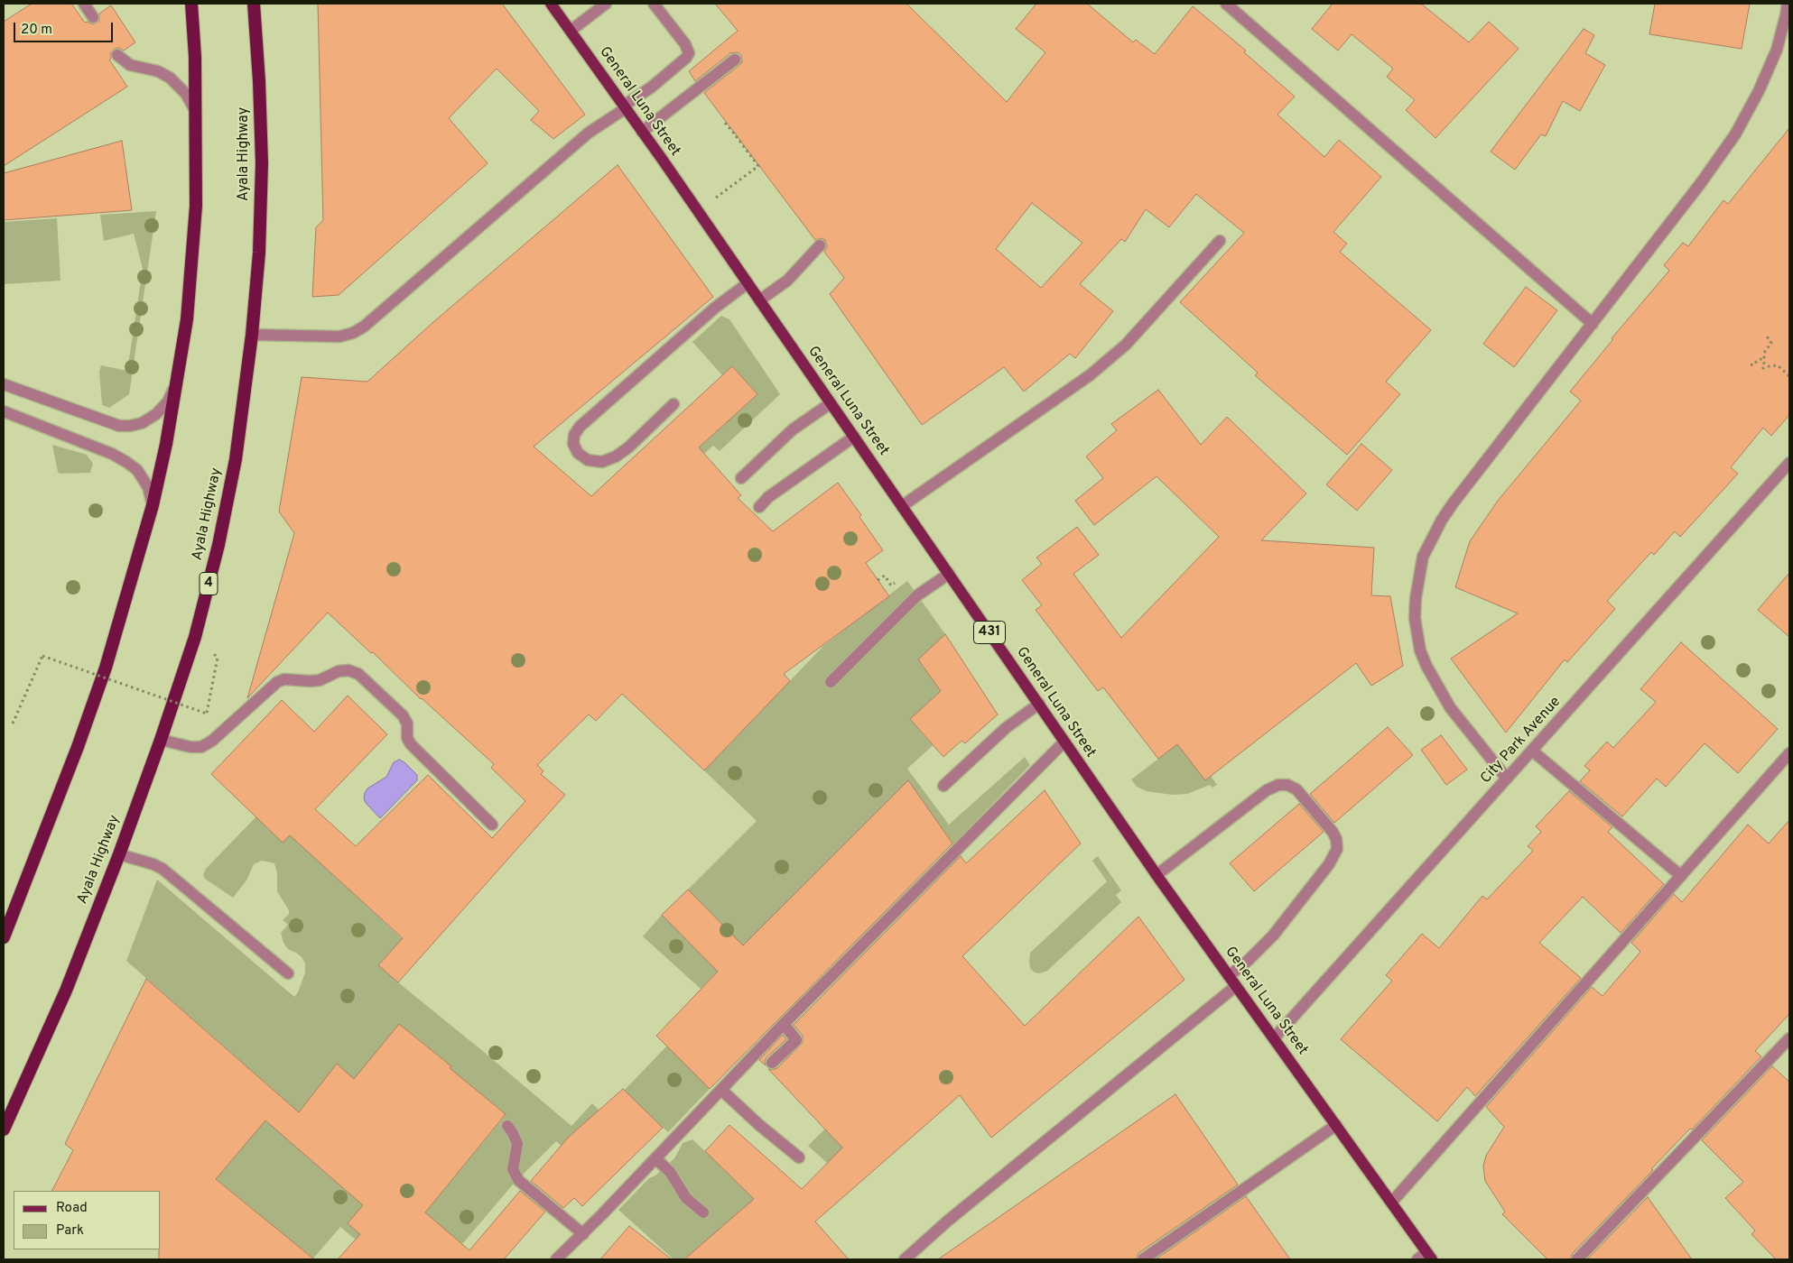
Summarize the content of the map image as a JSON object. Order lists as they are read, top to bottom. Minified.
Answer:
{"streets":{"highway":["Ayala Highway","4"],"main road":["General Luna Street","431"],"street":["City Park Avenue"]},"crossings":[["General Luna Street","City Park Avenue"]],"legend":["Road","Park"],"scale_bar":"20 m"}
